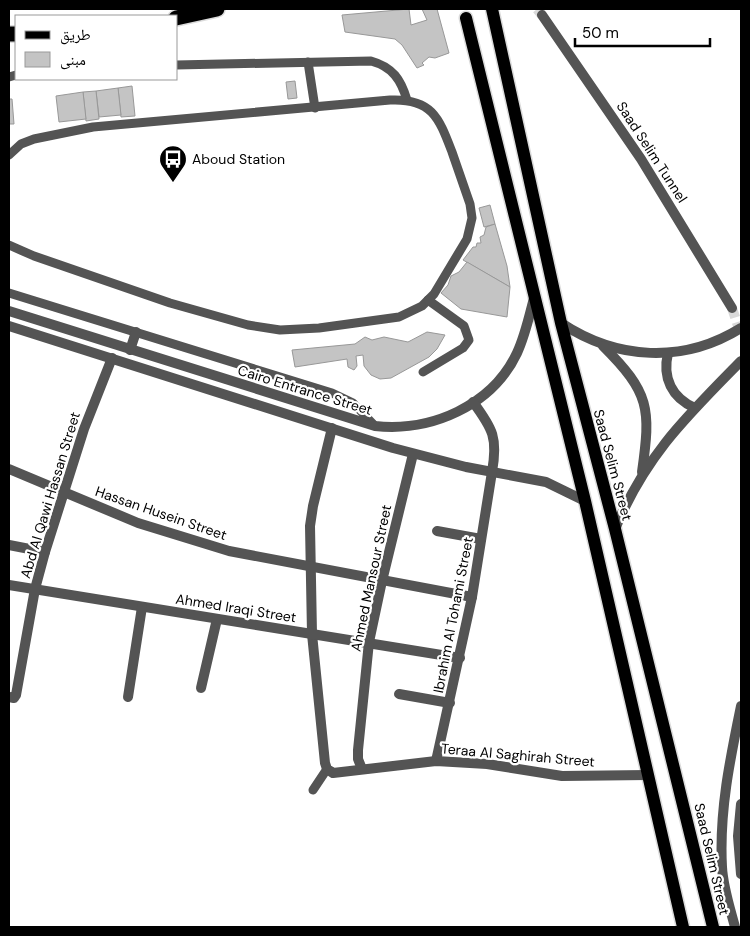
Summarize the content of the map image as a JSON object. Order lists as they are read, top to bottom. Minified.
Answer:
{"streets":{"main road":["Saad Selim Street"],"street":["Saad Selim Tunnel","Cairo Entrance Street","Abd Al Qawi Hassan Street","Hassan Husein Street","Ahmed Mansour Street","Ahmed Iraqi Street","Ibrahim Al Tohami Street","Teraa Al Saghirah Street"]},"crossings":[["Cairo Entrance Street","Abd Al Qawi Hassan Street"],["Cairo Entrance Street","Ahmed Mansour Street"],["Cairo Entrance Street","Ibrahim Al Tohami Street"],["Abd Al Qawi Hassan Street","Hassan Husein Street"],["Abd Al Qawi Hassan Street","Ahmed Iraqi Street"],["Hassan Husein Street","Ahmed Mansour Street"],["Hassan Husein Street","Ibrahim Al Tohami Street"],["Ahmed Mansour Street","Ahmed Iraqi Street"],["Ahmed Mansour Street","Teraa Al Saghirah Street"],["Ahmed Iraqi Street","Ibrahim Al Tohami Street"],["Ibrahim Al Tohami Street","Teraa Al Saghirah Street"]],"places":{"bus stop":["Aboud Station"]},"legend":["طريق","مبنى"],"scale_bar":"50 m"}
